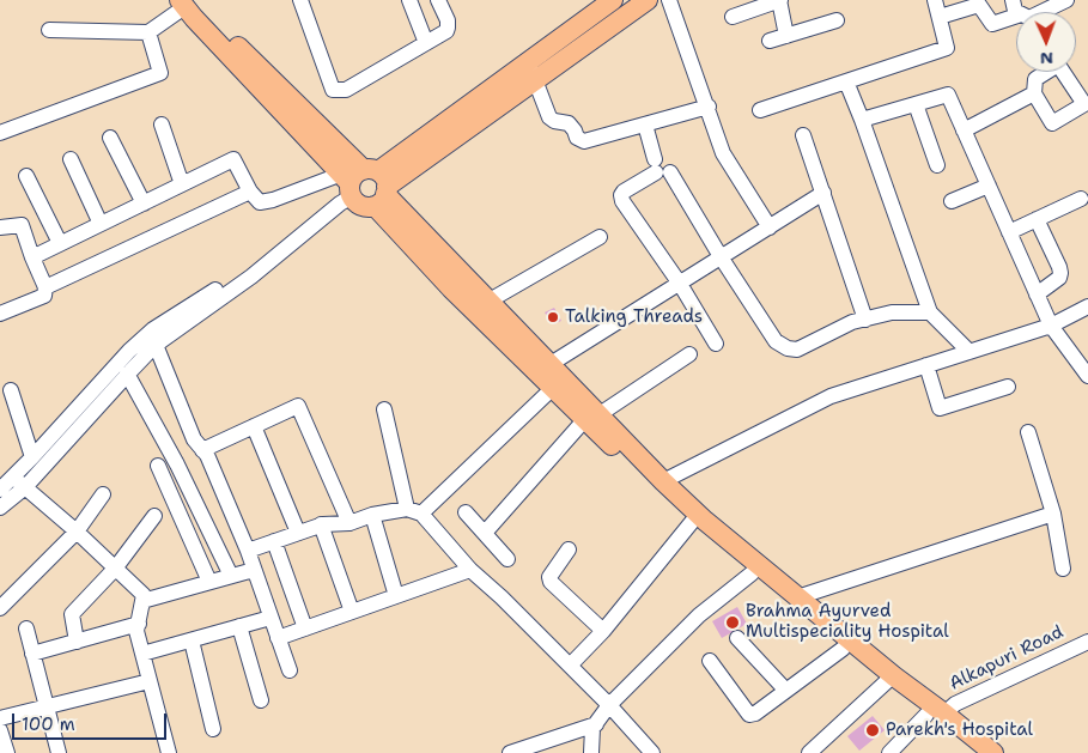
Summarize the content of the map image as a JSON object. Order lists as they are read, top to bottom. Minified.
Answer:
{"streets":{"street":["Alkapuri Road"]},"places":["Talking Threads","Brahma Ayurved Multispeciality Hospital","Parekh's Hospital"],"scale_bar":"100 m","north":"bottom"}
